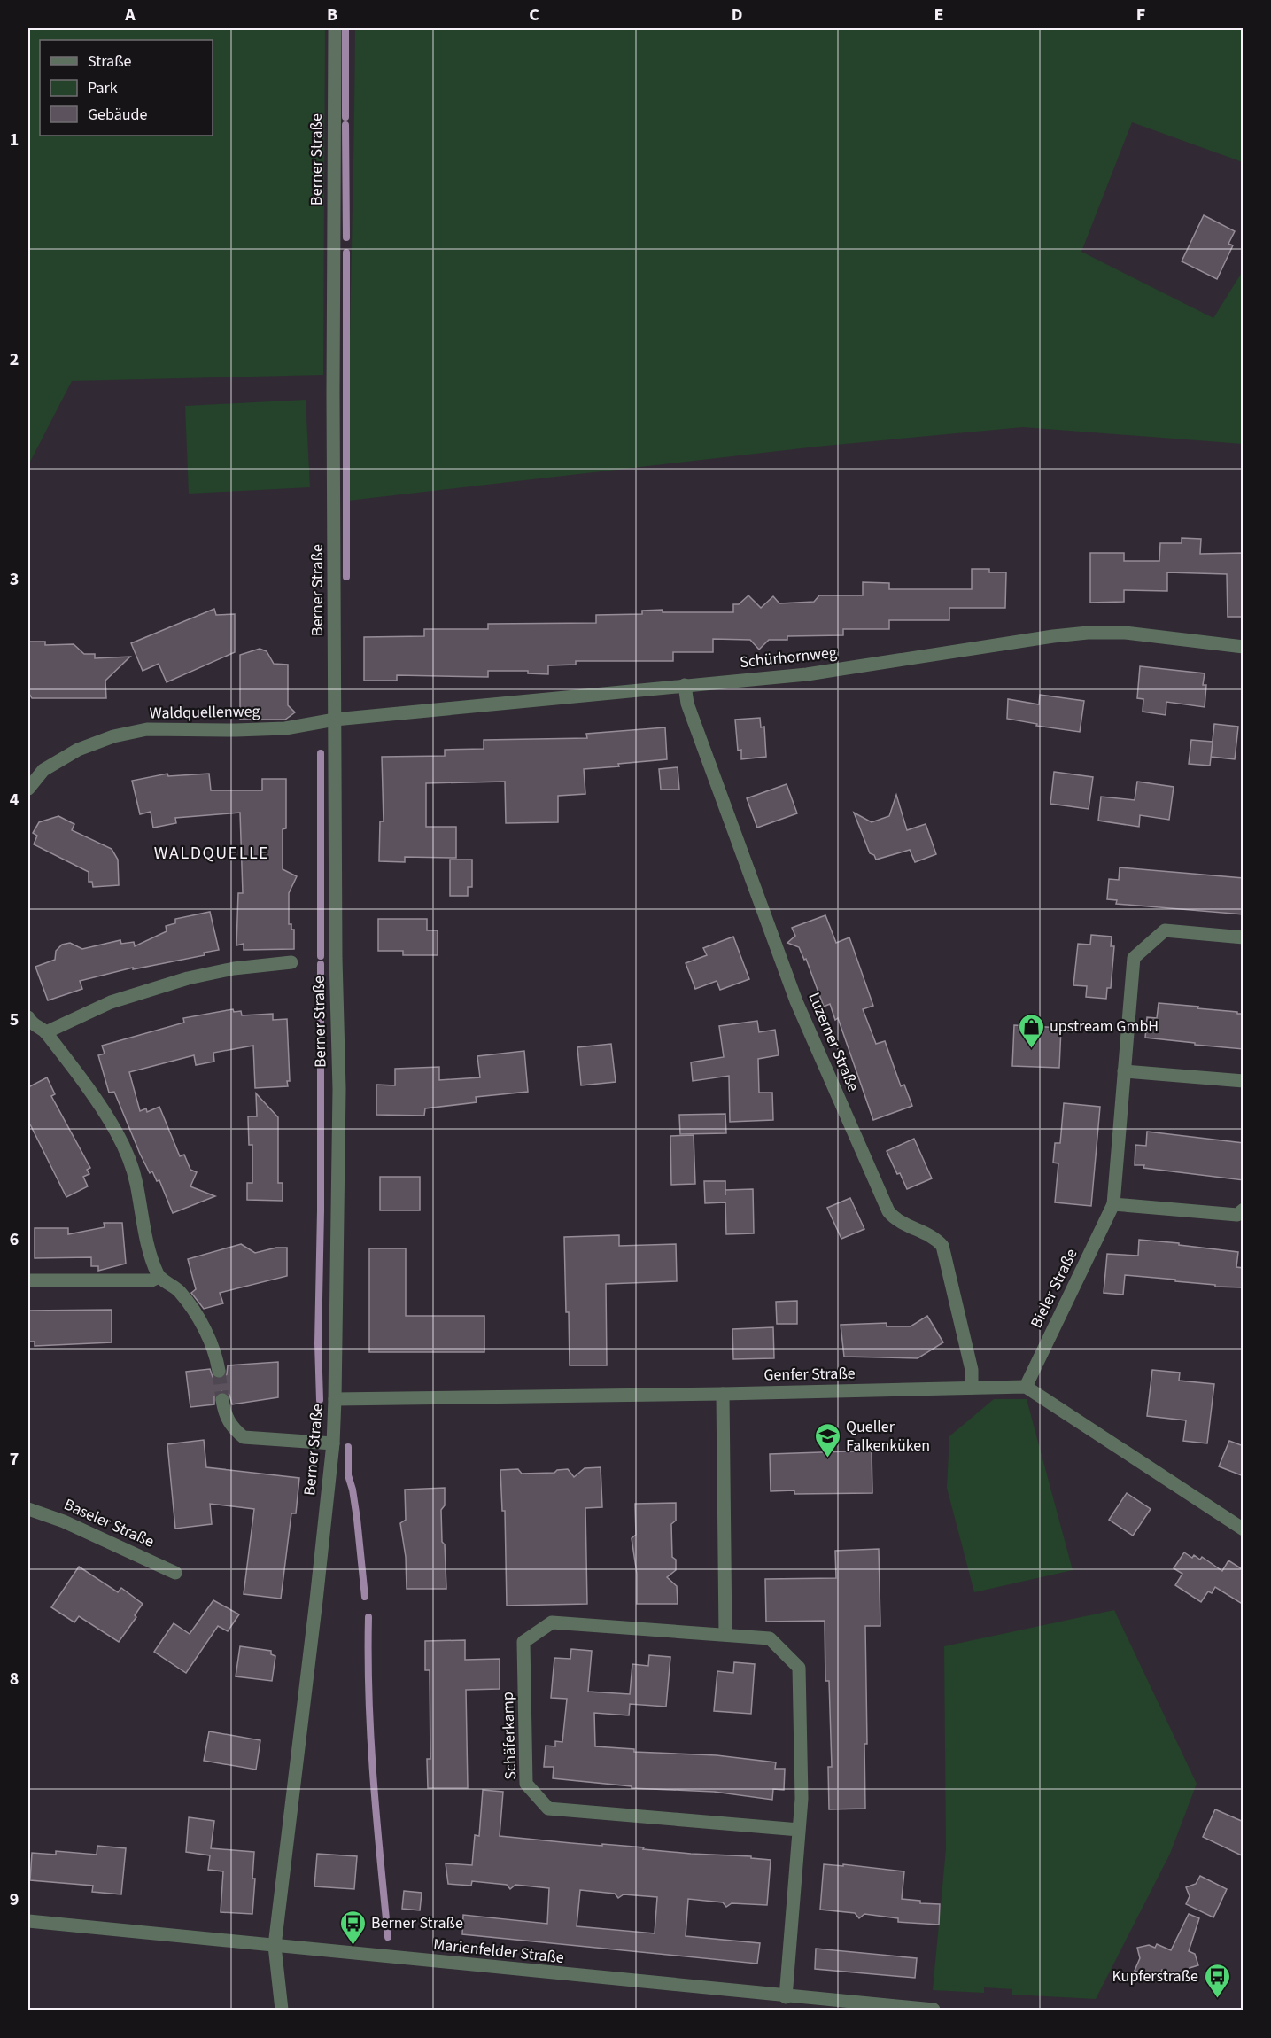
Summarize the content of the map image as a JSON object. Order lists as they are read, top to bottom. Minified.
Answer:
{"streets":{"street":["Berner Straße","Schürhornweg","Waldquellenweg","Luzerner Straße","Bieler Straße","Genfer Straße","Baseler Straße","Schäferkamp","Marienfelder Straße"]},"crossings":[["Berner Straße","Schürhornweg"],["Berner Straße","Waldquellenweg"],["Berner Straße","Genfer Straße"],["Berner Straße","Marienfelder Straße"],["Schürhornweg","Waldquellenweg"],["Schürhornweg","Luzerner Straße"],["Luzerner Straße","Genfer Straße"],["Bieler Straße","Genfer Straße"],["Schäferkamp","Marienfelder Straße"]],"districts":["WALDQUELLE"],"places":{"shop":["upstream GmbH"],"school or university":["Queller Falkenküken"],"bus stop":["Berner Straße","Kupferstraße"]},"legend":["Straße","Park","Gebäude"],"grid":{"columns":["A","B","C","D","E","F"],"rows":["1","2","3","4","5","6","7","8","9"]}}
